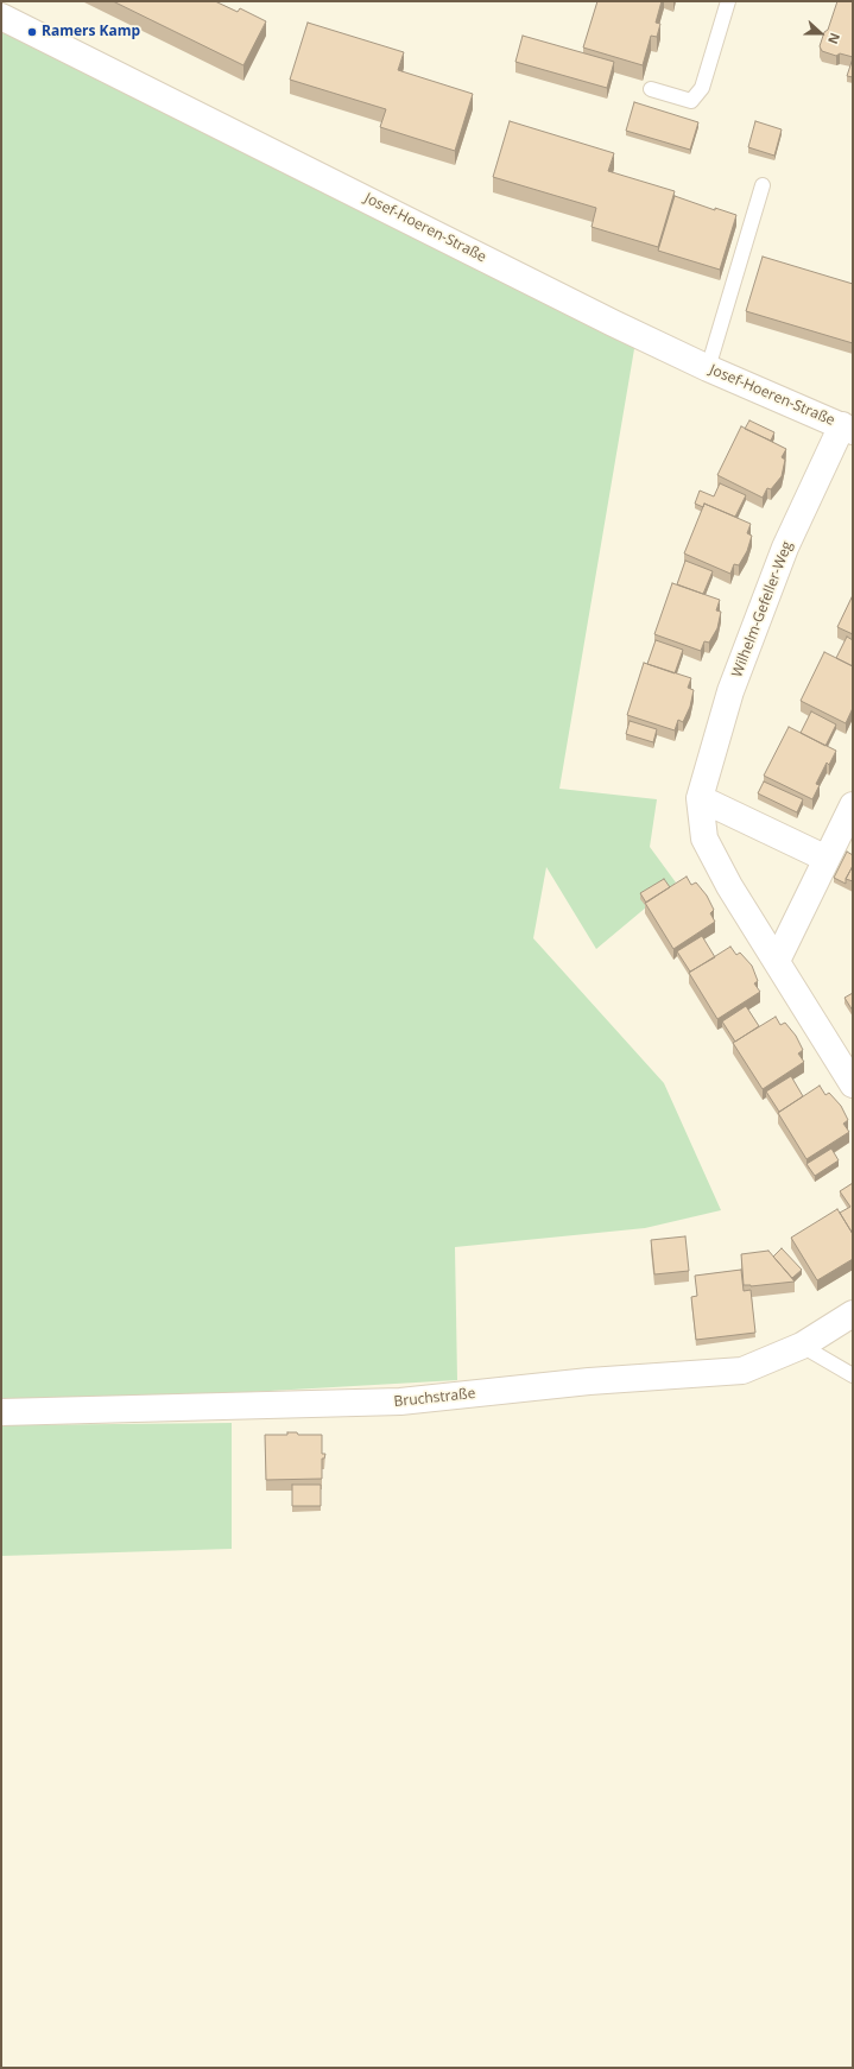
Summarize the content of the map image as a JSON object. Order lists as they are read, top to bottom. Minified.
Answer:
{"streets":{"street":["Josef-Hoeren-Straße","Wilhelm-Gefeller-Weg","Bruchstraße"]},"crossings":[["Josef-Hoeren-Straße","Wilhelm-Gefeller-Weg"]],"places":["Ramers Kamp"],"north":"right"}
